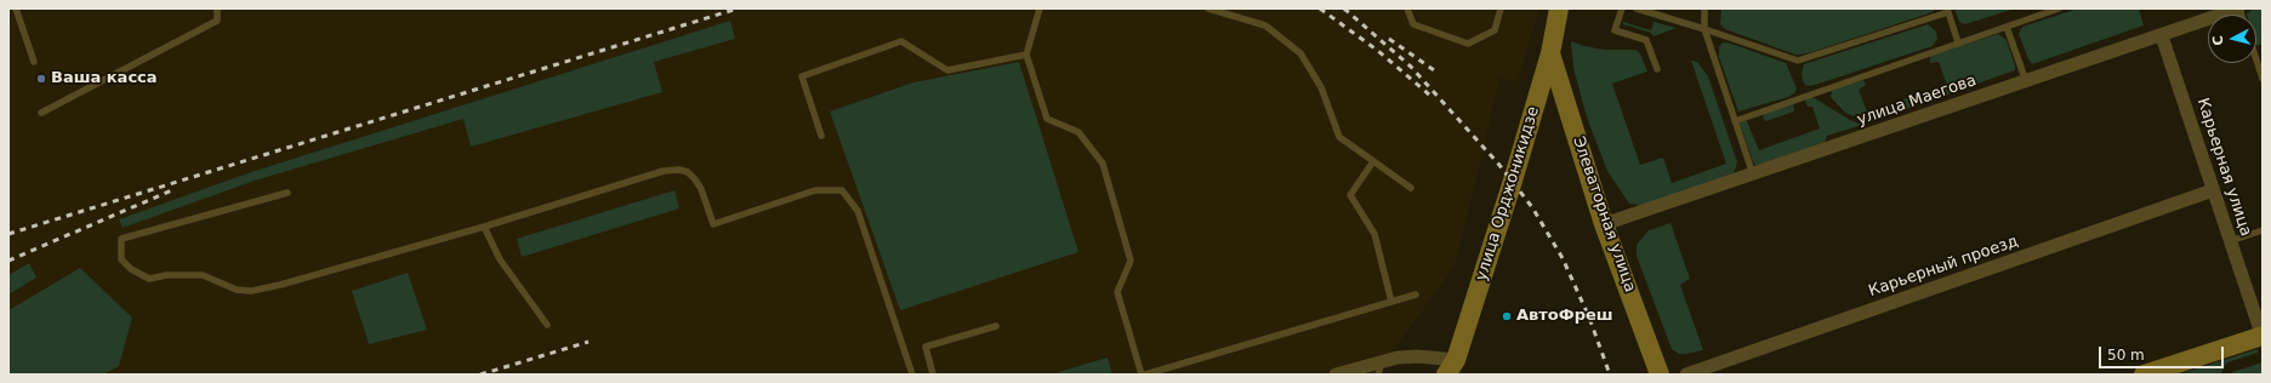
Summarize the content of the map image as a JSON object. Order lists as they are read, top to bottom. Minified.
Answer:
{"streets":{"main road":["улица Орджоникидзе","Элеваторная улица"],"street":["улица Маегова","Карьерная улица","Карьерный проезд"]},"crossings":[["улица Маегова","Карьерная улица"],["улица Маегова","Элеваторная улица"],["Карьерная улица","Карьерный проезд"],["улица Орджоникидзе","Элеваторная улица"]],"places":["Ваша касса","АвтоФреш"],"scale_bar":"50 m","north":"left"}
